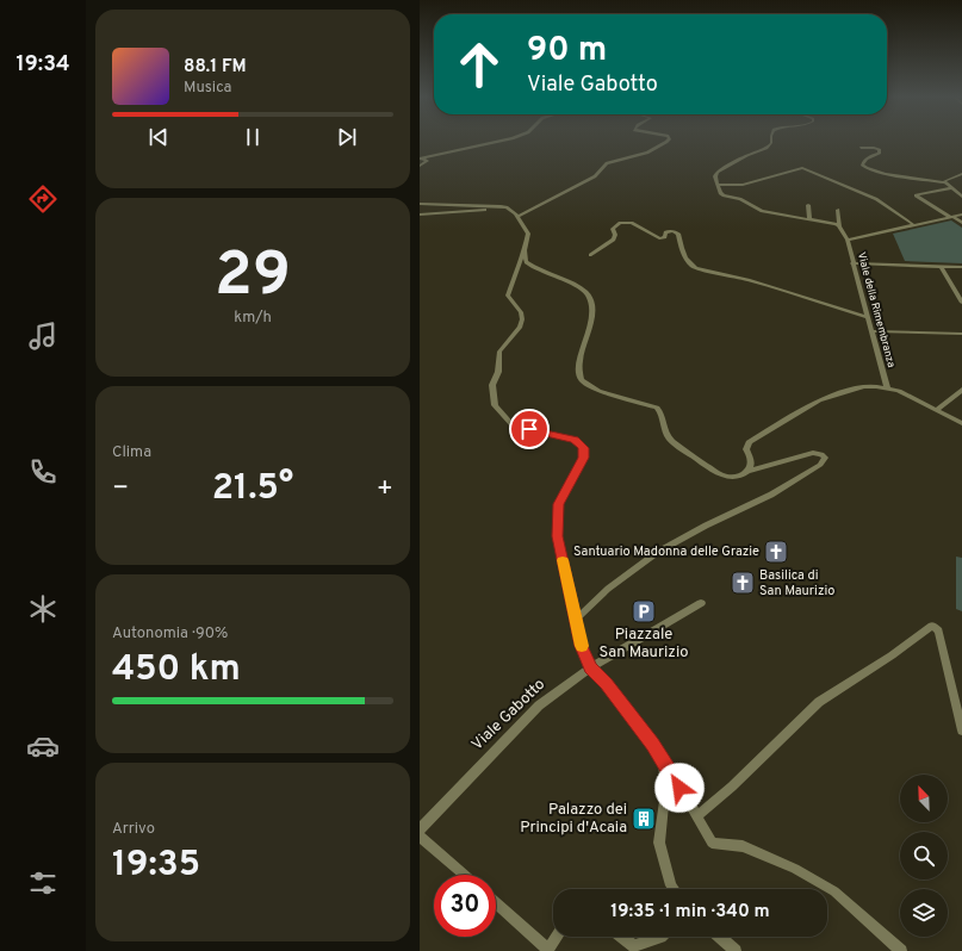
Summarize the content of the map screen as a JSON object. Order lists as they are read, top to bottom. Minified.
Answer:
{"streets":{"street":["Viale della Rimembranza","Viale Gabotto"]},"places":{"church":["Santuario Madonna delle Grazie","Basilica di San Maurizio"],"parking":["Piazzale San Maurizio"],"building":["Palazzo dei Principi d'Acaia"]},"north":"top left","page":{"tabs":"19:34","turn":["90 m","Viale Gabotto"],"song":["88.1 FM","Musica"],"tile":[["29","km/h"],"Clima",["Autonomia · 90%","450 km"],["Arrivo","19:35"]],"heat":["−","21.5°","+"],"limit":"30","trip":"19:35 · 1 min · 340 m"}}
